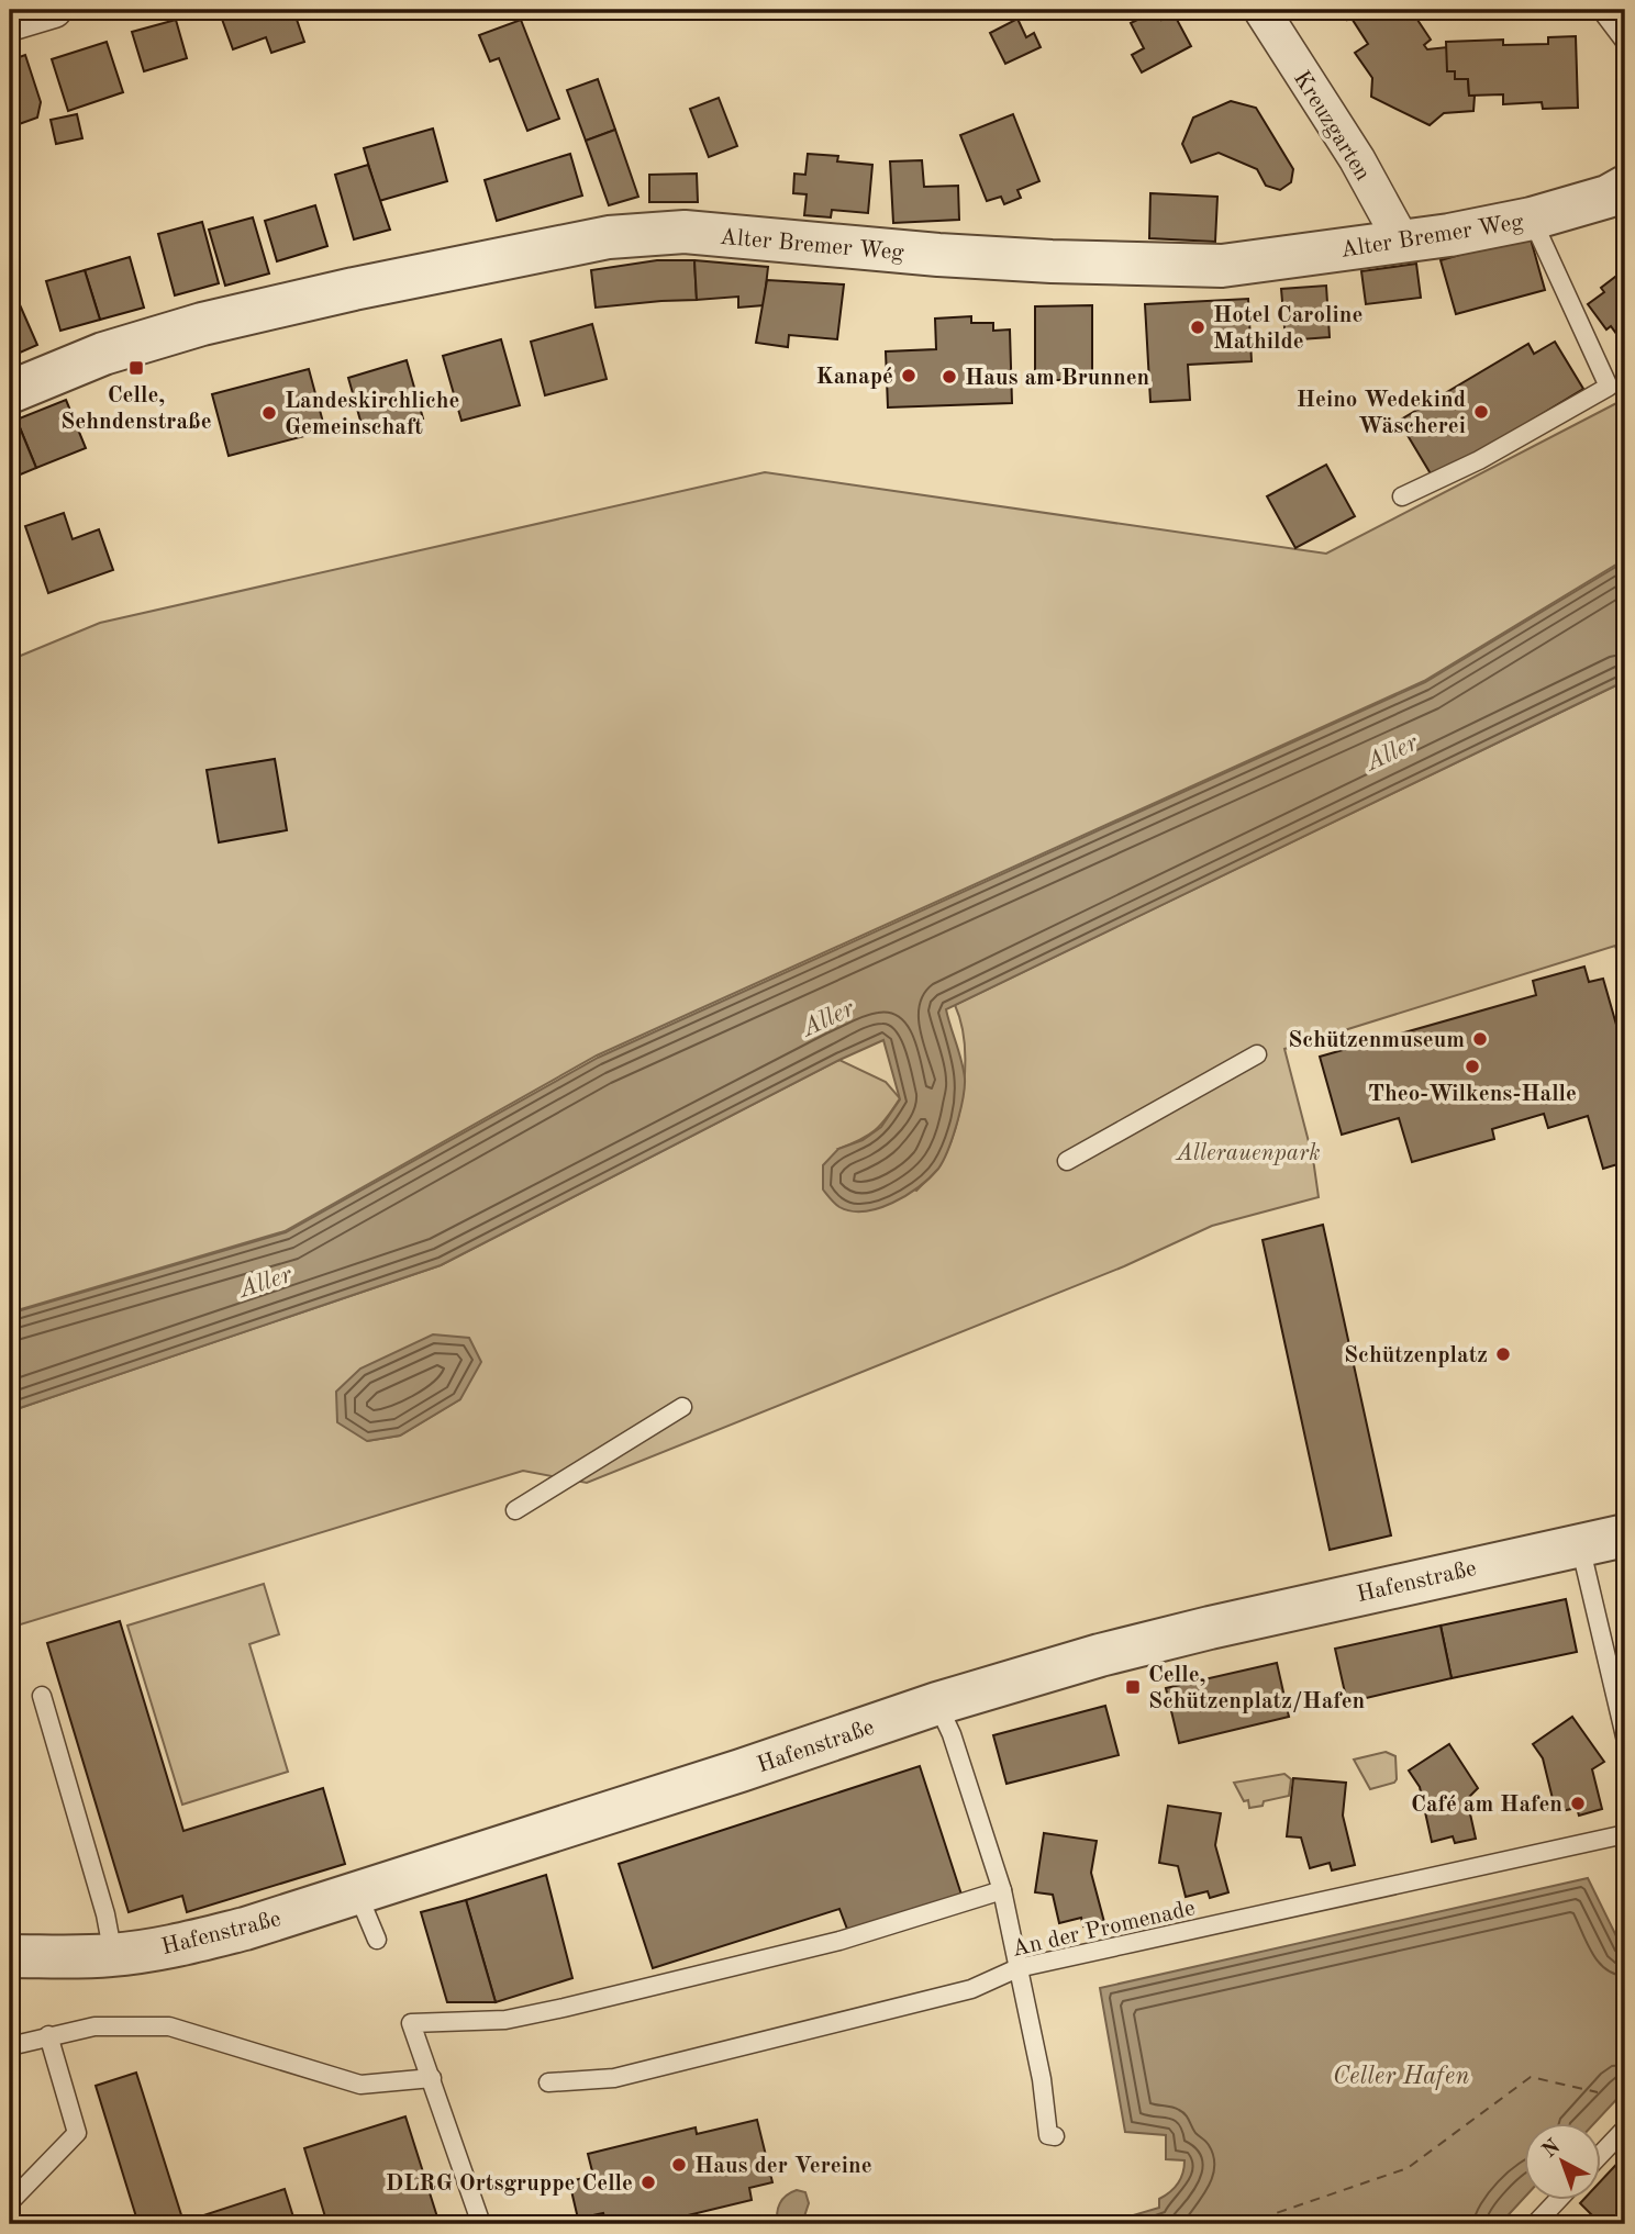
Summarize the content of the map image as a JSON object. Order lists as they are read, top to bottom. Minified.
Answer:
{"streets":{"street":["Kreuzgarten","Alter Bremer Weg","Hafenstraße"],"lane":["An der Promenade"]},"crossings":[["Kreuzgarten","Alter Bremer Weg"]],"water":["Aller","Celler Hafen"],"parks":["Allerauenpark"],"places":{"other":["Hotel Caroline Mathilde","Kanapé","Haus am Brunnen","Heino Wedekind Wäscherei","Landeskirchliche Gemeinschaft","Schützenmuseum","Theo-Wilkens-Halle","Schützenplatz","Café am Hafen","Haus der Vereine","DLRG Ortsgruppe Celle"],"transit":["Celle, Sehndenstraße","Celle, Schützenplatz/Hafen"]},"north":"top left"}
